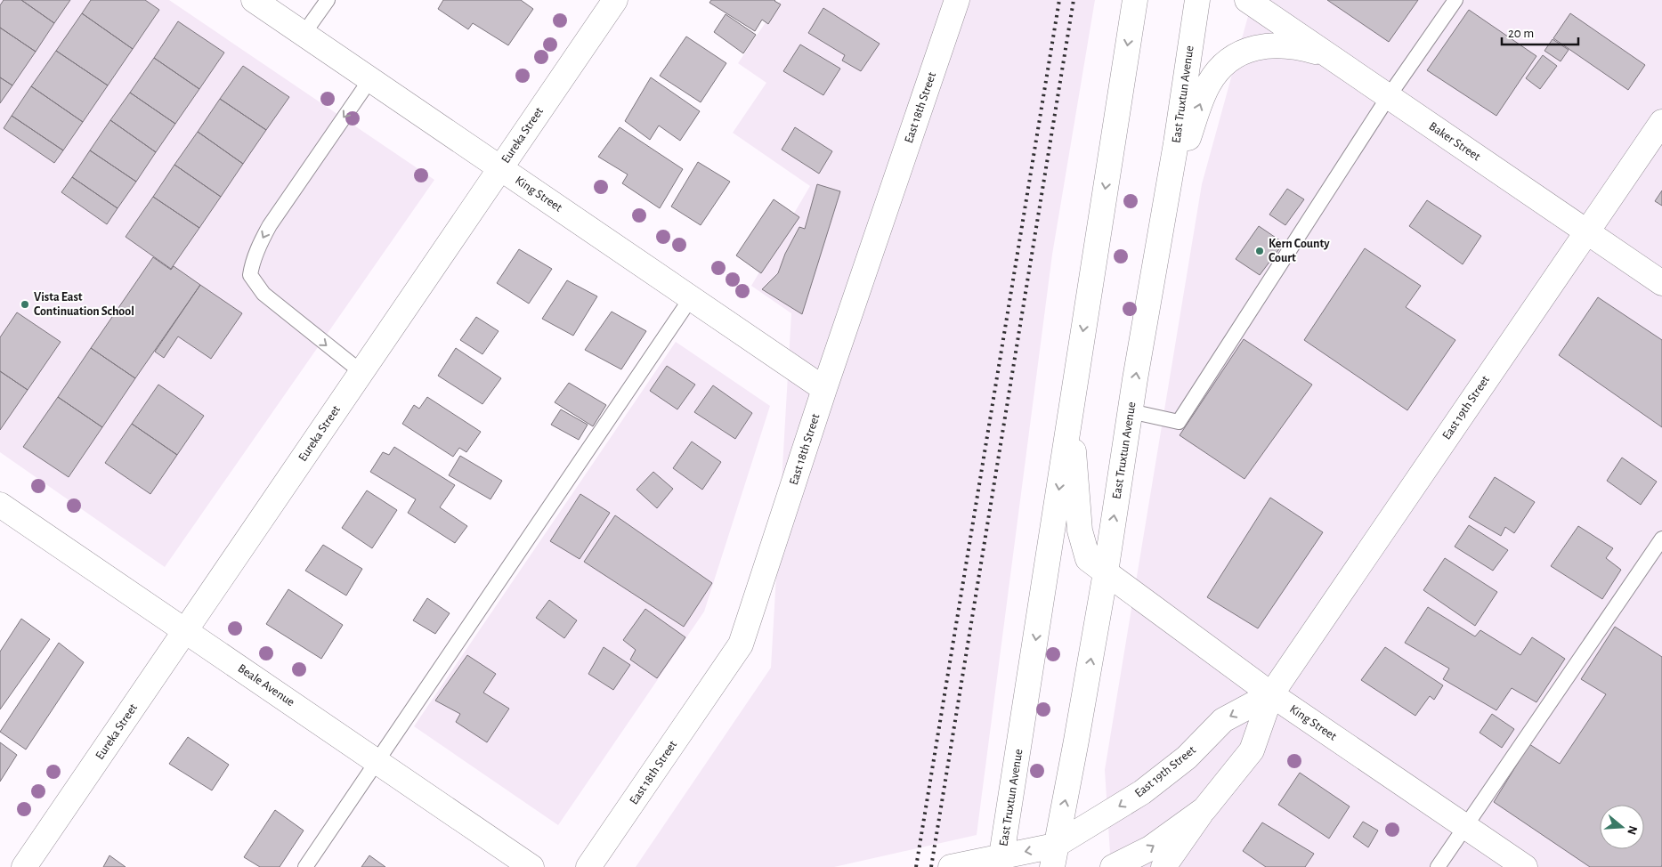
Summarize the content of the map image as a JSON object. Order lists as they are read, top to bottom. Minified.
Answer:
{"streets":{"street":["East Truxtun Avenue","East 18th Street","Eureka Street","Baker Street","King Street","East 19th Street","Beale Avenue"]},"crossings":[["East Truxtun Avenue","King Street"],["East Truxtun Avenue","East 19th Street"],["East 18th Street","King Street"],["Eureka Street","King Street"],["Eureka Street","Beale Avenue"],["Baker Street","East 19th Street"],["King Street","East 19th Street"]],"places":["Kern County Court","Vista East Continuation School"],"scale_bar":"20 m","north":"right"}
